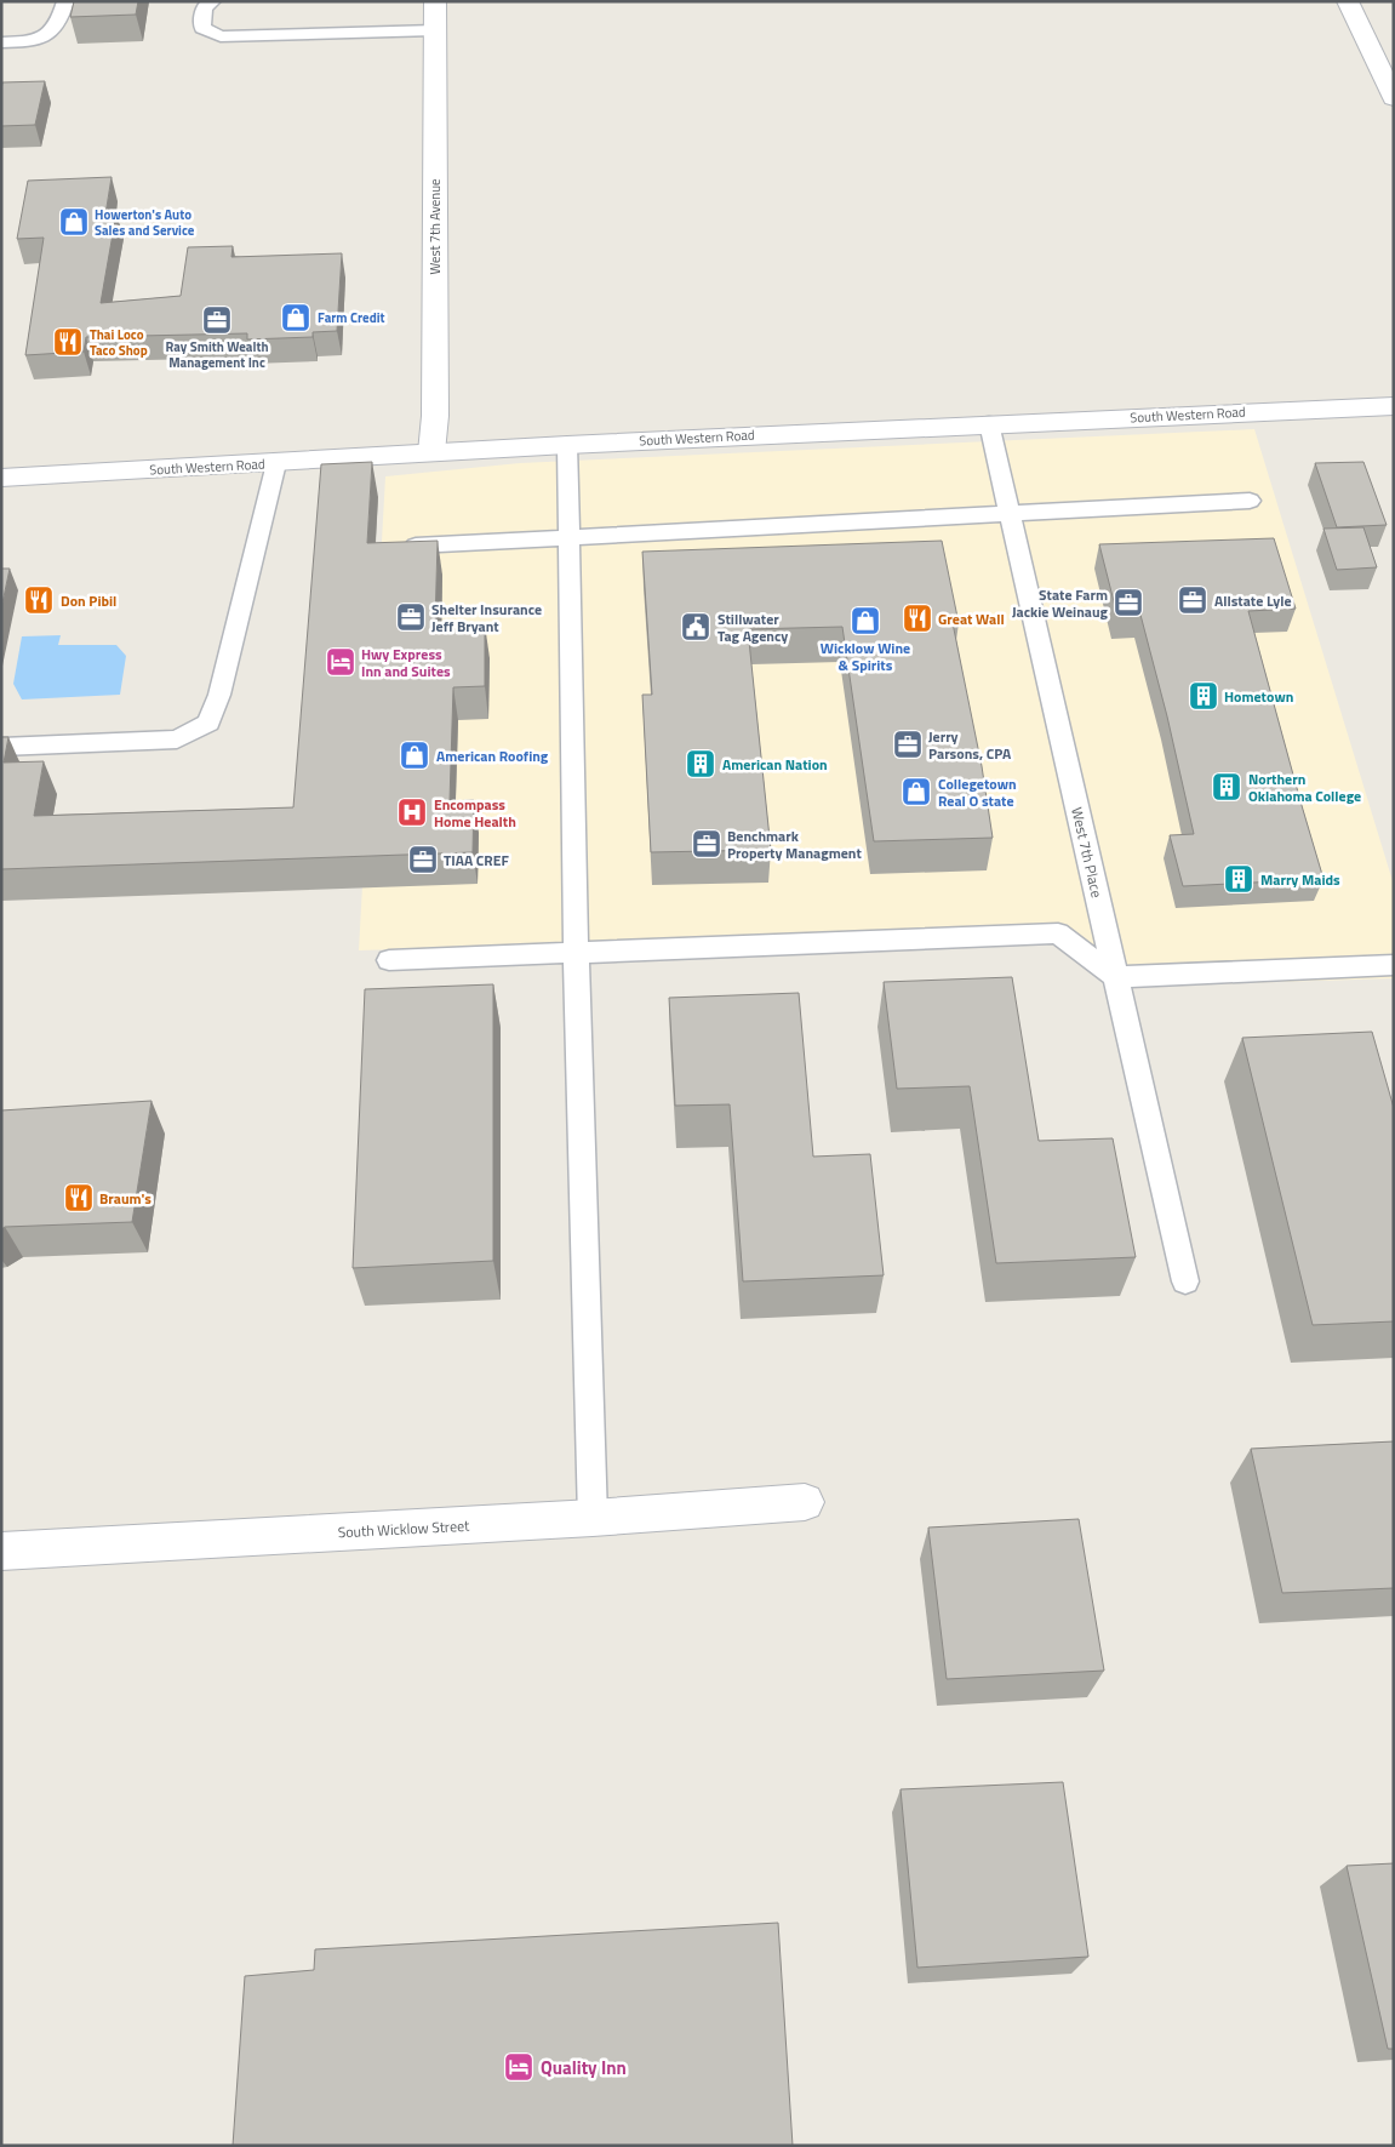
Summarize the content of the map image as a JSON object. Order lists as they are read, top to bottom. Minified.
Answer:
{"streets":{"street":["West 7th Avenue","South Western Road","South Wicklow Street"],"lane":["West 7th Place"]},"crossings":[["West 7th Avenue","South Western Road"],["South Western Road","West 7th Place"]],"places":{"shop":["Howerton's Auto Sales and Service","Farm Credit","Wicklow Wine & Spirits","American Roofing","Collegetown Real O state"],"office":["Ray Smith Wealth Management Inc","Allstate Lyle","State Farm Jackie Weinaug","Shelter Insurance Jeff Bryant","Jerry Parsons, CPA","Benchmark Property Managment","TIAA CREF"],"restaurant":["Thai Loco Taco Shop","Don Pibil","Great Wall","Braum's"],"public building":["Stillwater Tag Agency"],"hotel":["Hwy Express Inn and Suites","Quality Inn"],"building":["Hometown","American Nation","Northern Oklahoma College","Marry Maids"],"hospital":["Encompass Home Health"]}}
